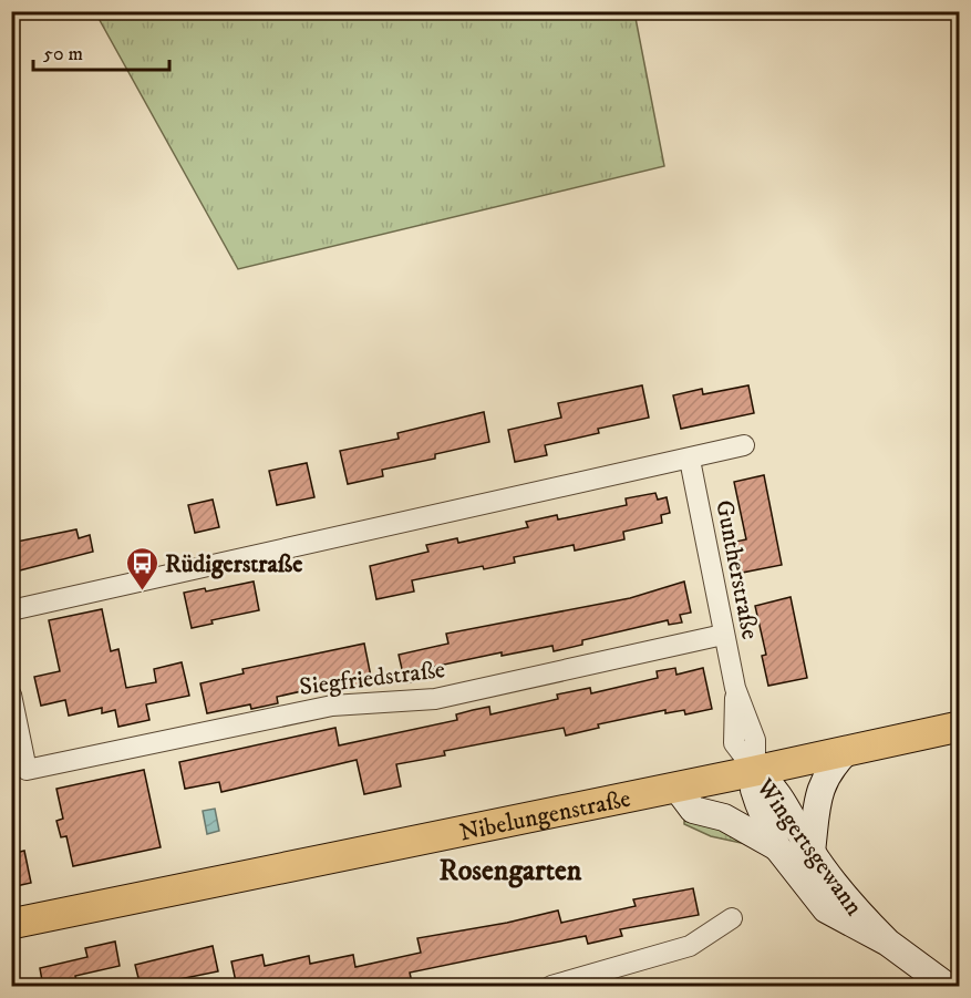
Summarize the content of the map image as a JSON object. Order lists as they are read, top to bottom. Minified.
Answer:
{"streets":{"main road":["Nibelungenstraße","Wingertsgewann"],"street":["Guntherstraße","Siegfriedstraße"]},"crossings":[["Guntherstraße","Siegfriedstraße"],["Guntherstraße","Nibelungenstraße"],["Guntherstraße","Wingertsgewann"],["Nibelungenstraße","Wingertsgewann"]],"districts":["Rosengarten"],"places":{"bus stop":["Rüdigerstraße"]},"scale_bar":"50 m"}
